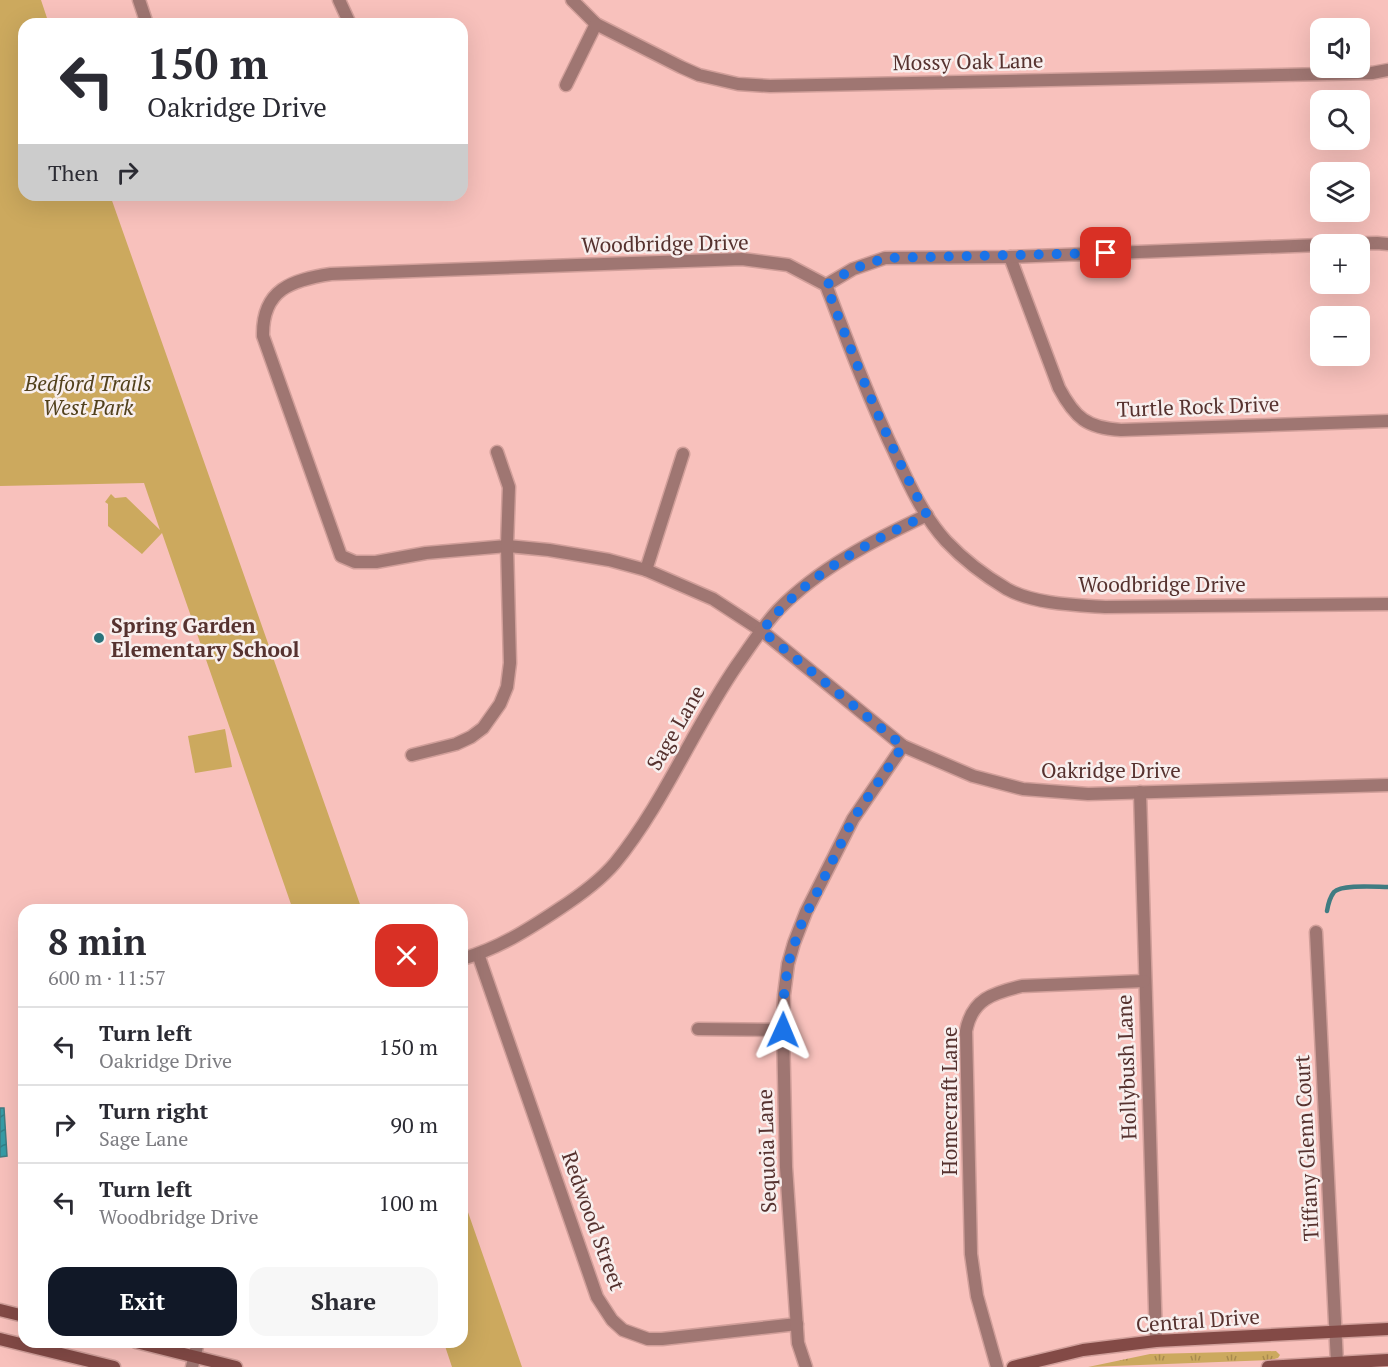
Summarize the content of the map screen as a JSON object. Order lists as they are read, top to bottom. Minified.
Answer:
{"streets":{"main road":["Central Drive"],"street":["Mossy Oak Lane","Woodbridge Drive","Turtle Rock Drive","Sage Lane","Oakridge Drive","Hollybush Lane","Homecraft Lane","Tiffany Glenn Court","Sequoia Lane","Redwood Street"]},"crossings":[["Woodbridge Drive","Sage Lane"],["Woodbridge Drive","Oakridge Drive"],["Sage Lane","Oakridge Drive"],["Sage Lane","Redwood Street"],["Oakridge Drive","Hollybush Lane"],["Oakridge Drive","Sequoia Lane"],["Hollybush Lane","Homecraft Lane"],["Hollybush Lane","Central Drive"],["Tiffany Glenn Court","Central Drive"],["Sequoia Lane","Redwood Street"]],"parks":["Bedford Trails West Park"],"places":["Spring Garden Elementary School"],"page":{"map_buttons":["+","−"],"turn":["150 m","Oakridge Drive"],"then":"Then","heading":["8 min","600 m · 11:57"],"list":[{"name":"Turn left","note":"Oakridge Drive","value":"150 m"},{"name":"Turn right","note":"Sage Lane","value":"90 m"},{"name":"Turn left","note":"Woodbridge Drive","value":"100 m"}],"buttons":["Exit","Share"]}}
